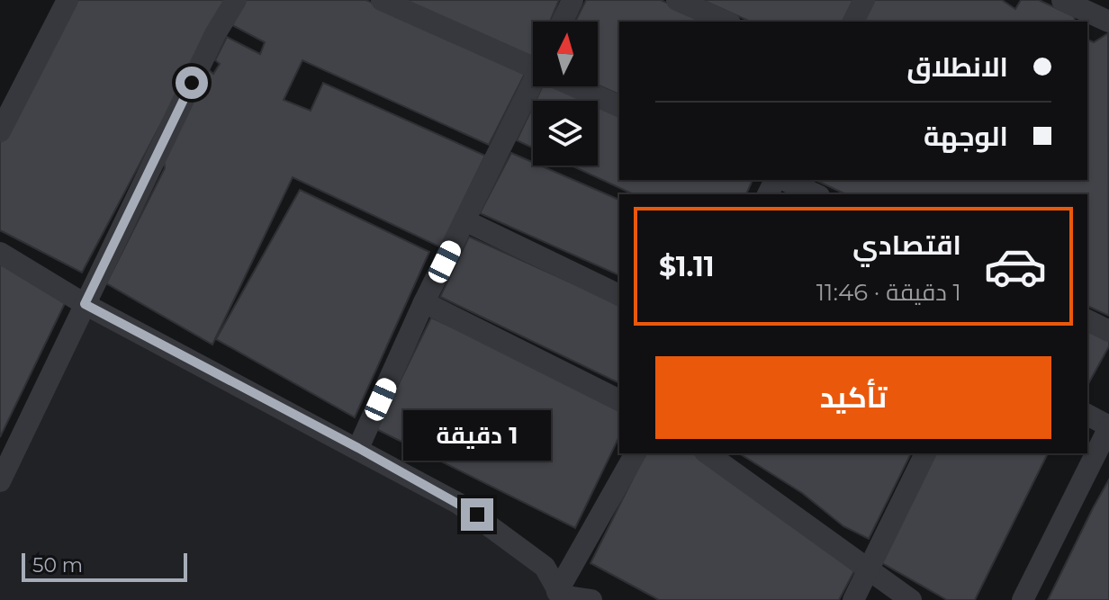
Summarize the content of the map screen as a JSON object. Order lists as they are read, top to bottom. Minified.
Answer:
{"scale_bar":"50 m","north":"top","page":{"banner":["الانطلاق","الوجهة"],"list":[{"name":"اقتصادي","note":"1 دقيقة · 11:46","value":"$1.11"}],"buttons":"تأكيد","bubble":"1 دقيقة","scale":"50 m"}}
